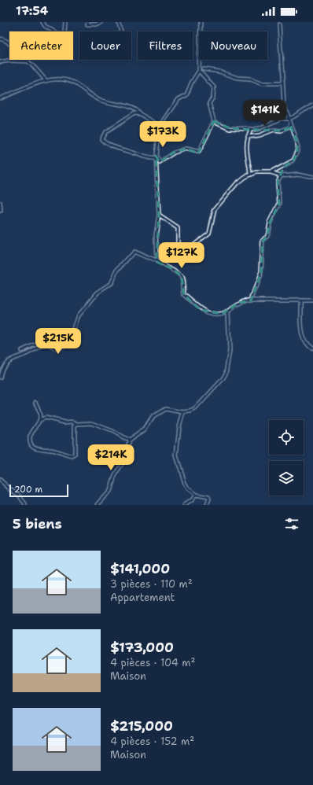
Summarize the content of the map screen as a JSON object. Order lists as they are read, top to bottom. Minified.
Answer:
{"scale_bar":"200 m","page":{"status":"17:54","chip":["Acheter","Louer","Filtres","Nouveau"],"price":["$141K","$173K","$127K","$215K","$214K"],"scale":"200 m","heading":"5 biens","list":[{"name":"$141,000","note":"3 pièces · 110 m² · Appartement"},{"name":"$173,000","note":"4 pièces · 104 m² · Maison"},{"name":"$215,000","note":"4 pièces · 152 m² · Maison"}]}}
